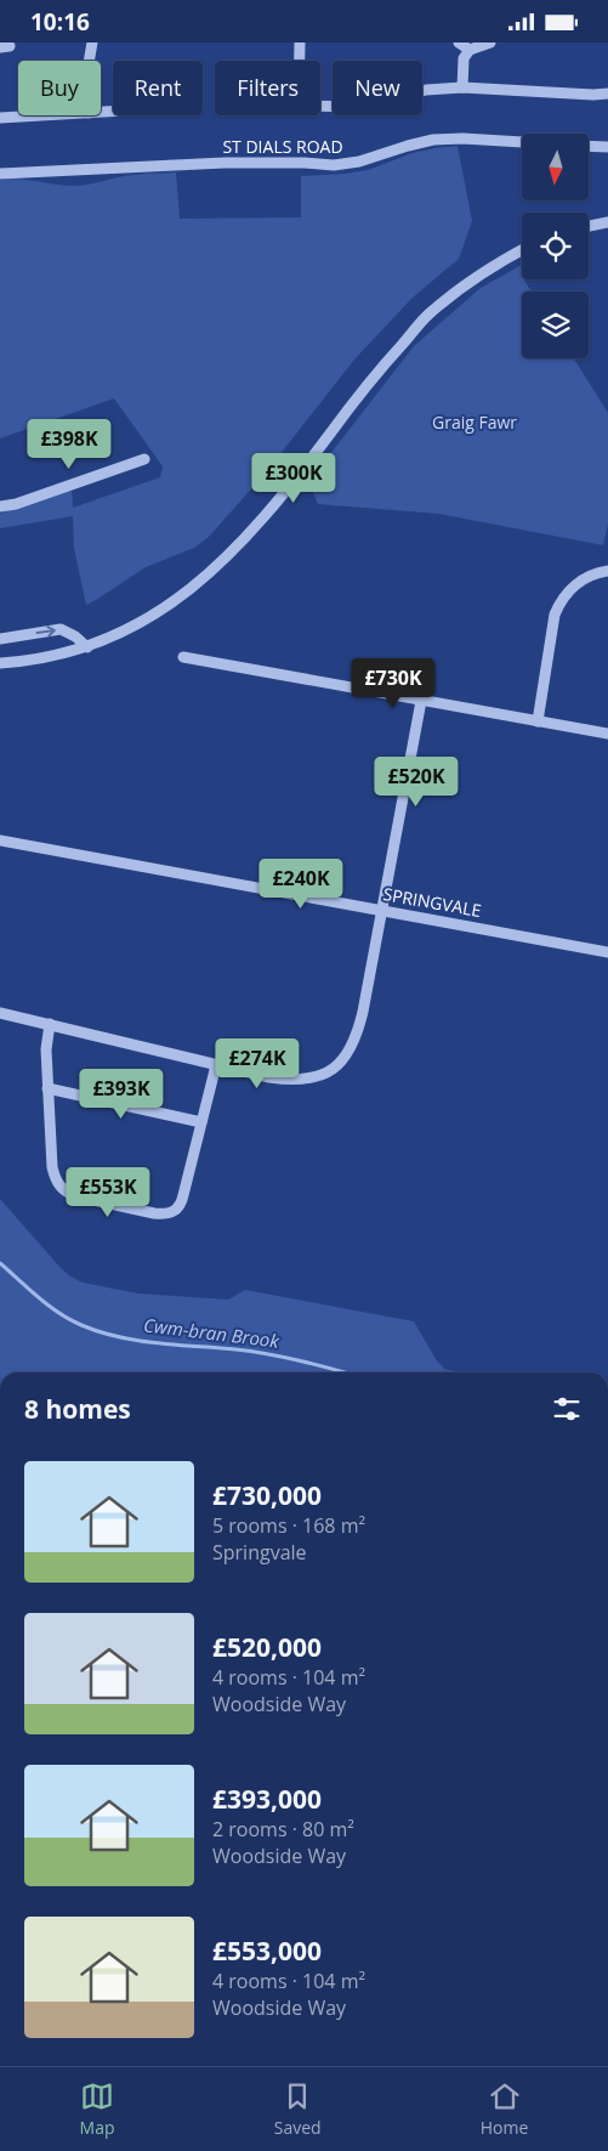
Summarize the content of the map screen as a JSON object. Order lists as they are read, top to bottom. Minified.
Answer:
{"streets":{"street":["ST DIALS ROAD","SPRINGVALE"]},"water":["Cwm-bran Brook"],"parks":["Graig Fawr"],"north":"bottom","page":{"status":"10:16","chip":["Buy","Rent","Filters","New"],"price":["£398K","£300K","£730K","£520K","£240K","£274K","£393K","£553K"],"heading":"8 homes","list":[{"name":"£730,000","note":"5 rooms · 168 m² · Springvale"},{"name":"£520,000","note":"4 rooms · 104 m² · Woodside Way"},{"name":"£393,000","note":"2 rooms · 80 m² · Woodside Way"},{"name":"£553,000","note":"4 rooms · 104 m² · Woodside Way"}],"tabs":["Map","Saved","Home"]}}
